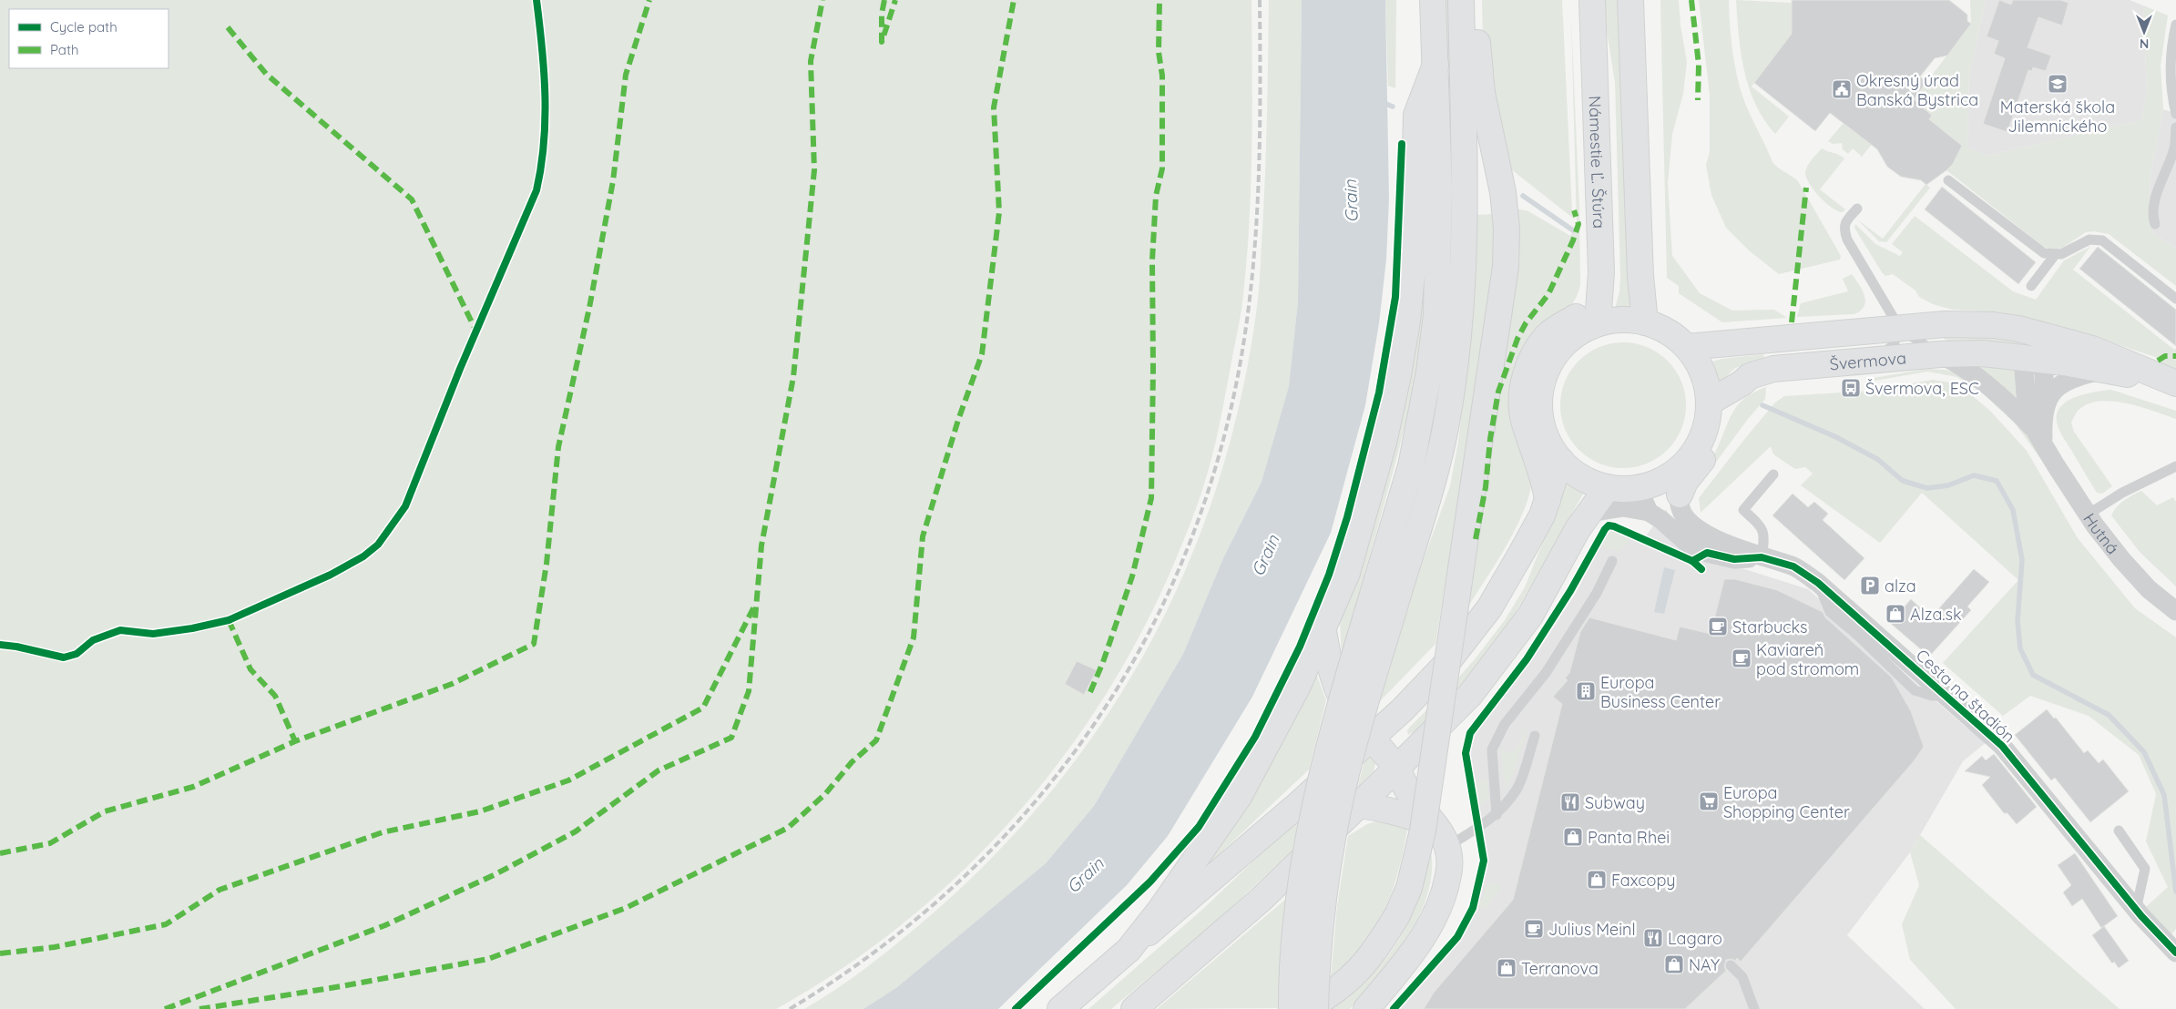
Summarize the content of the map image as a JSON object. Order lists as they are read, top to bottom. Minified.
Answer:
{"streets":{"main road":["Námestie Ľ. Štúra","Švermova"],"street":["Hutná","Cesta na štadión"]},"crossings":[["Švermova","Hutná"]],"water":["Grain"],"places":{"school or university":["Materská škola Jilemnického"],"public building":["Okresný úrad Banská Bystrica"],"bus stop":["Švermova, ESC"],"parking":["alza"],"shop":["Alza.sk","Panta Rhei","Faxcopy","NAY","Terranova"],"cafe":["Starbucks","Kaviareň pod stromom","Julius Meinl"],"building":["Europa Business Center"],"supermarket":["Europa Shopping Center"],"restaurant":["Subway","Lagaro"]},"legend":["Cycle path","Path"],"north":"bottom"}
